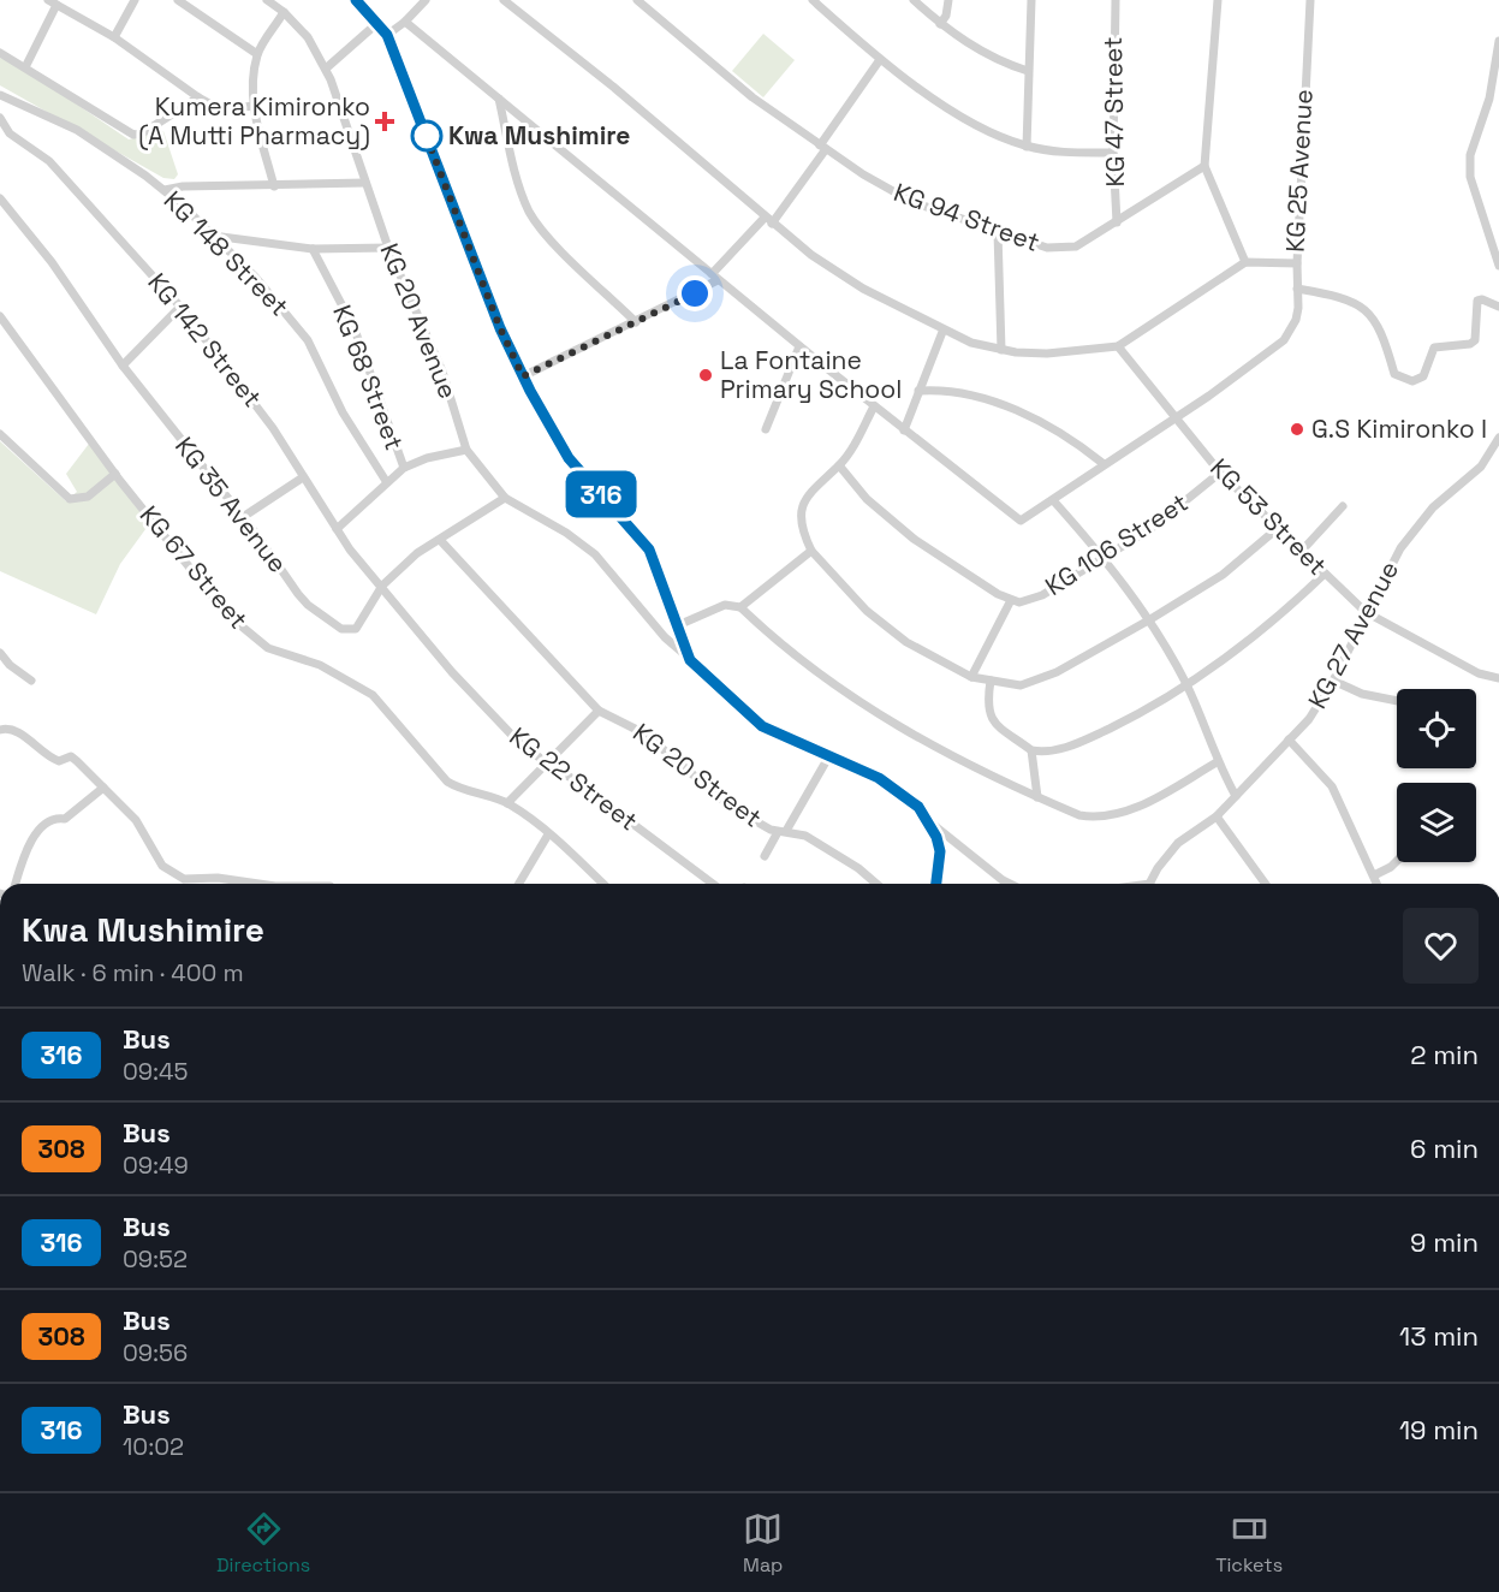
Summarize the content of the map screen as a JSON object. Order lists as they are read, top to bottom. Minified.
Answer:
{"streets":{"street":["KG 47 Street","KG 25 Avenue","KG 94 Street","KG 148 Street","KG 20 Avenue","KG 142 Street","KG 68 Street","KG 35 Avenue","KG 53 Street","KG 106 Street","KG 67 Street","KG 27 Avenue","KG 20 Street","KG 22 Street"]},"crossings":[["KG 47 Street","KG 94 Street"],["KG 25 Avenue","KG 53 Street"],["KG 20 Avenue","KG 35 Avenue"],["KG 142 Street","KG 35 Avenue"],["KG 142 Street","KG 22 Street"],["KG 35 Avenue","KG 20 Street"],["KG 35 Avenue","KG 22 Street"],["KG 53 Street","KG 106 Street"],["KG 53 Street","KG 27 Avenue"]],"places":{"health":["Kumera Kimironko (A Mutti Pharmacy)"],"other":["Kwa Mushimire","La Fontaine Primary School","G.S Kimironko I"]},"lines":["bus line 316"],"page":{"on_map":"316","heading":["Kwa Mushimire","Walk · 6 min · 400 m"],"list":[{"mark":"316","name":"Bus","note":"09:45","value":"2 min"},{"mark":"308","name":"Bus","note":"09:49","value":"6 min"},{"mark":"316","name":"Bus","note":"09:52","value":"9 min"},{"mark":"308","name":"Bus","note":"09:56","value":"13 min"},{"mark":"316","name":"Bus","note":"10:02","value":"19 min"}],"tabs":["Directions","Map","Tickets"]}}
